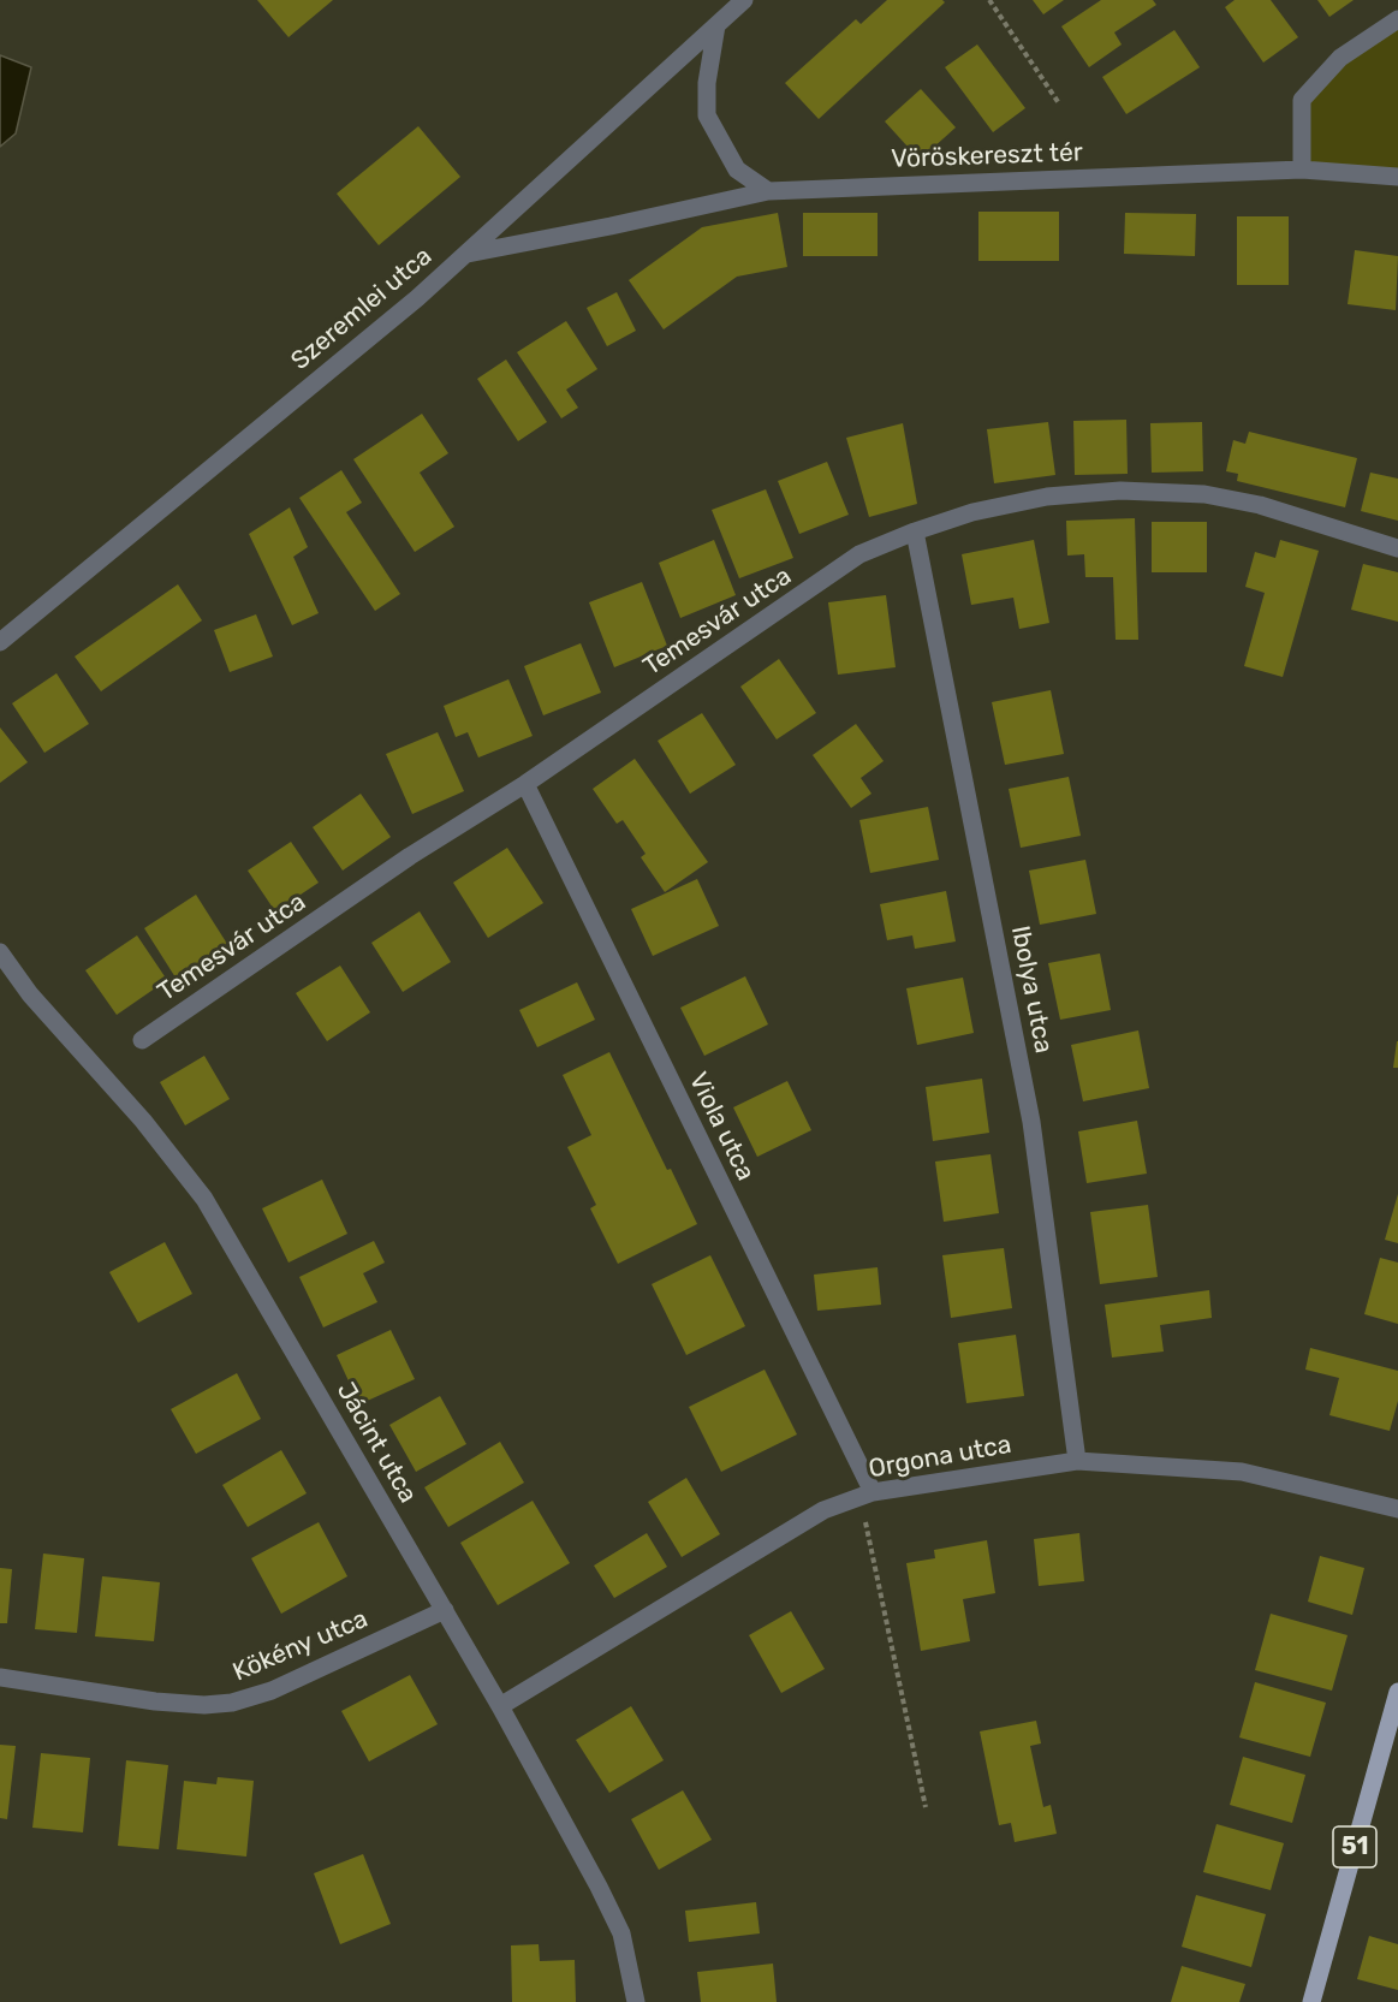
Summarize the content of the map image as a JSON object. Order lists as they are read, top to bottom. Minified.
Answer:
{"streets":{"main road":["51"],"street":["Vöröskereszt tér","Szeremlei utca","Temesvár utca","Ibolya utca","Viola utca","Jácint utca","Orgona utca","Kökény utca"]},"crossings":[["Vöröskereszt tér","Szeremlei utca"],["Temesvár utca","Ibolya utca"],["Temesvár utca","Viola utca"],["Ibolya utca","Orgona utca"],["Viola utca","Orgona utca"],["Jácint utca","Orgona utca"],["Jácint utca","Kökény utca"]]}
